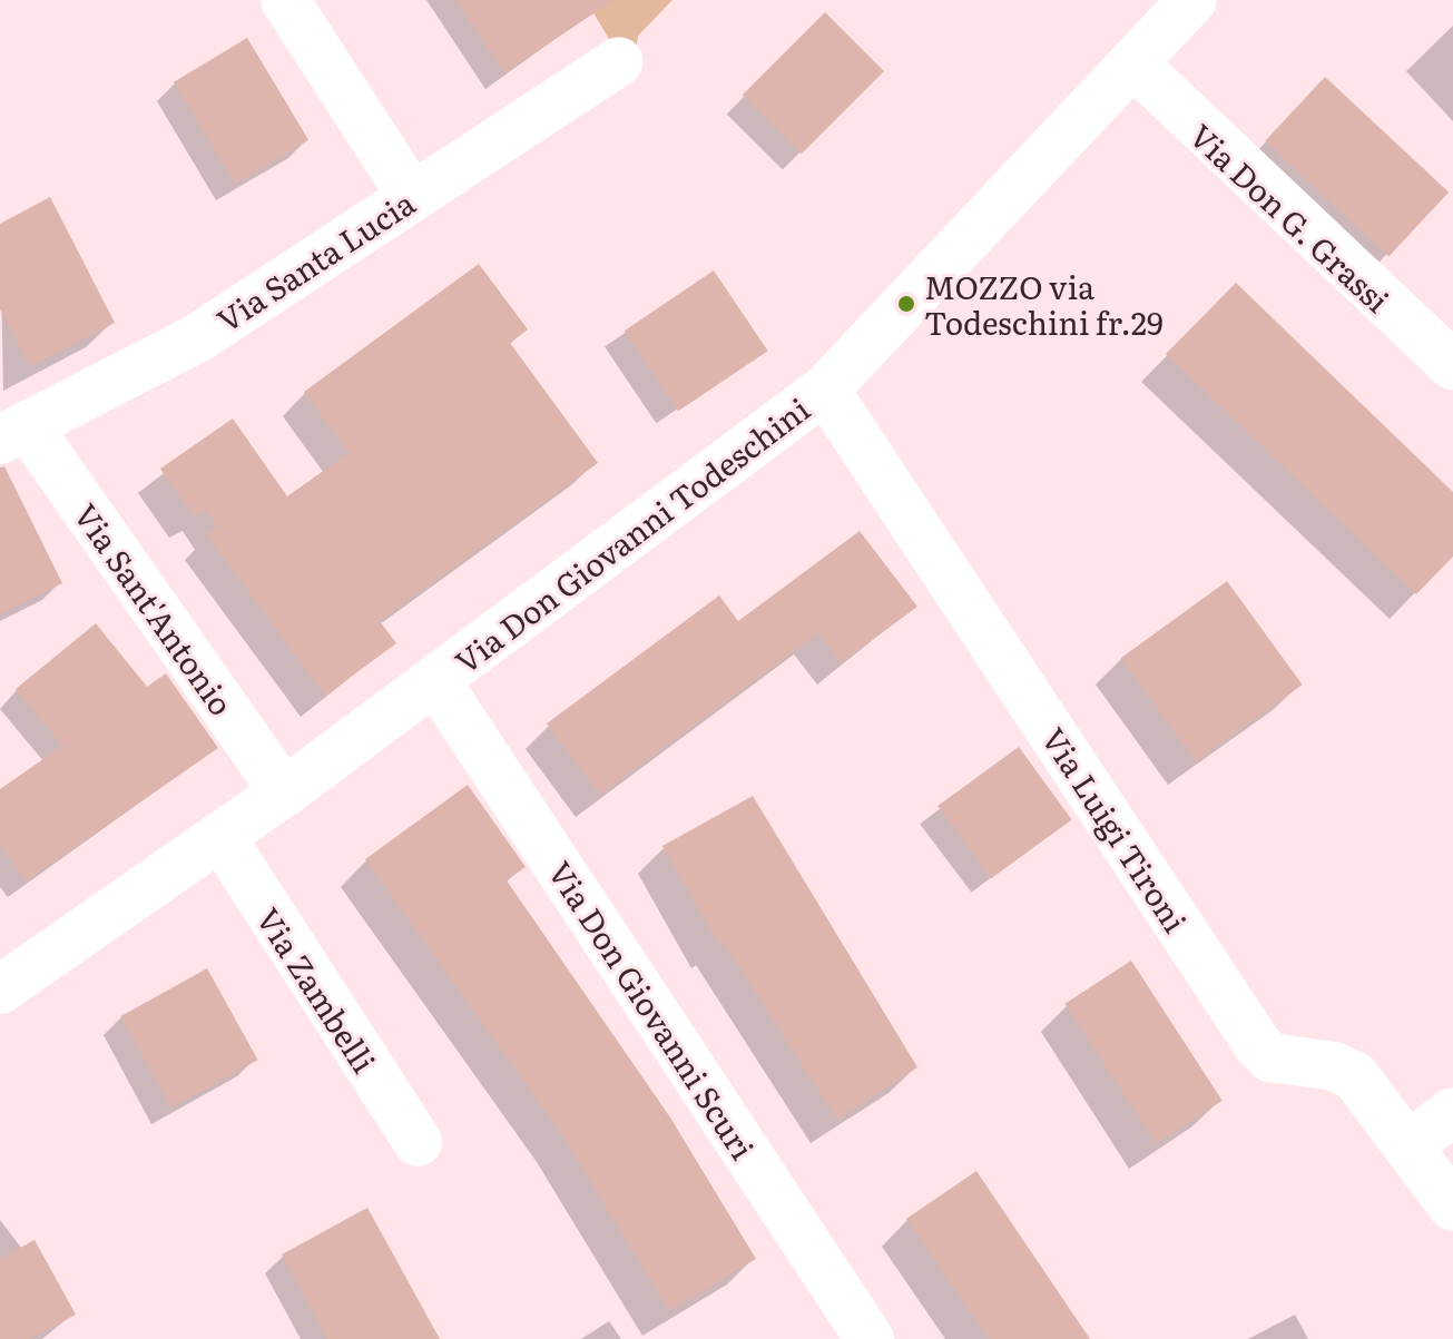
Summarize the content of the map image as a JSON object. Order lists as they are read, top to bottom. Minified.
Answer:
{"streets":{"street":["Via Don G. Grassi","Via Santa Lucia","Via Don Giovanni Todeschini","Via Sant'Antonio","Via Luigi Tironi","Via Zambelli","Via Don Giovanni Scuri"]},"crossings":[["Via Don G. Grassi","Via Don Giovanni Todeschini"],["Via Santa Lucia","Via Sant'Antonio"],["Via Don Giovanni Todeschini","Via Sant'Antonio"],["Via Don Giovanni Todeschini","Via Luigi Tironi"],["Via Don Giovanni Todeschini","Via Zambelli"],["Via Don Giovanni Todeschini","Via Don Giovanni Scuri"]],"places":["MOZZO via Todeschini fr.29"]}
